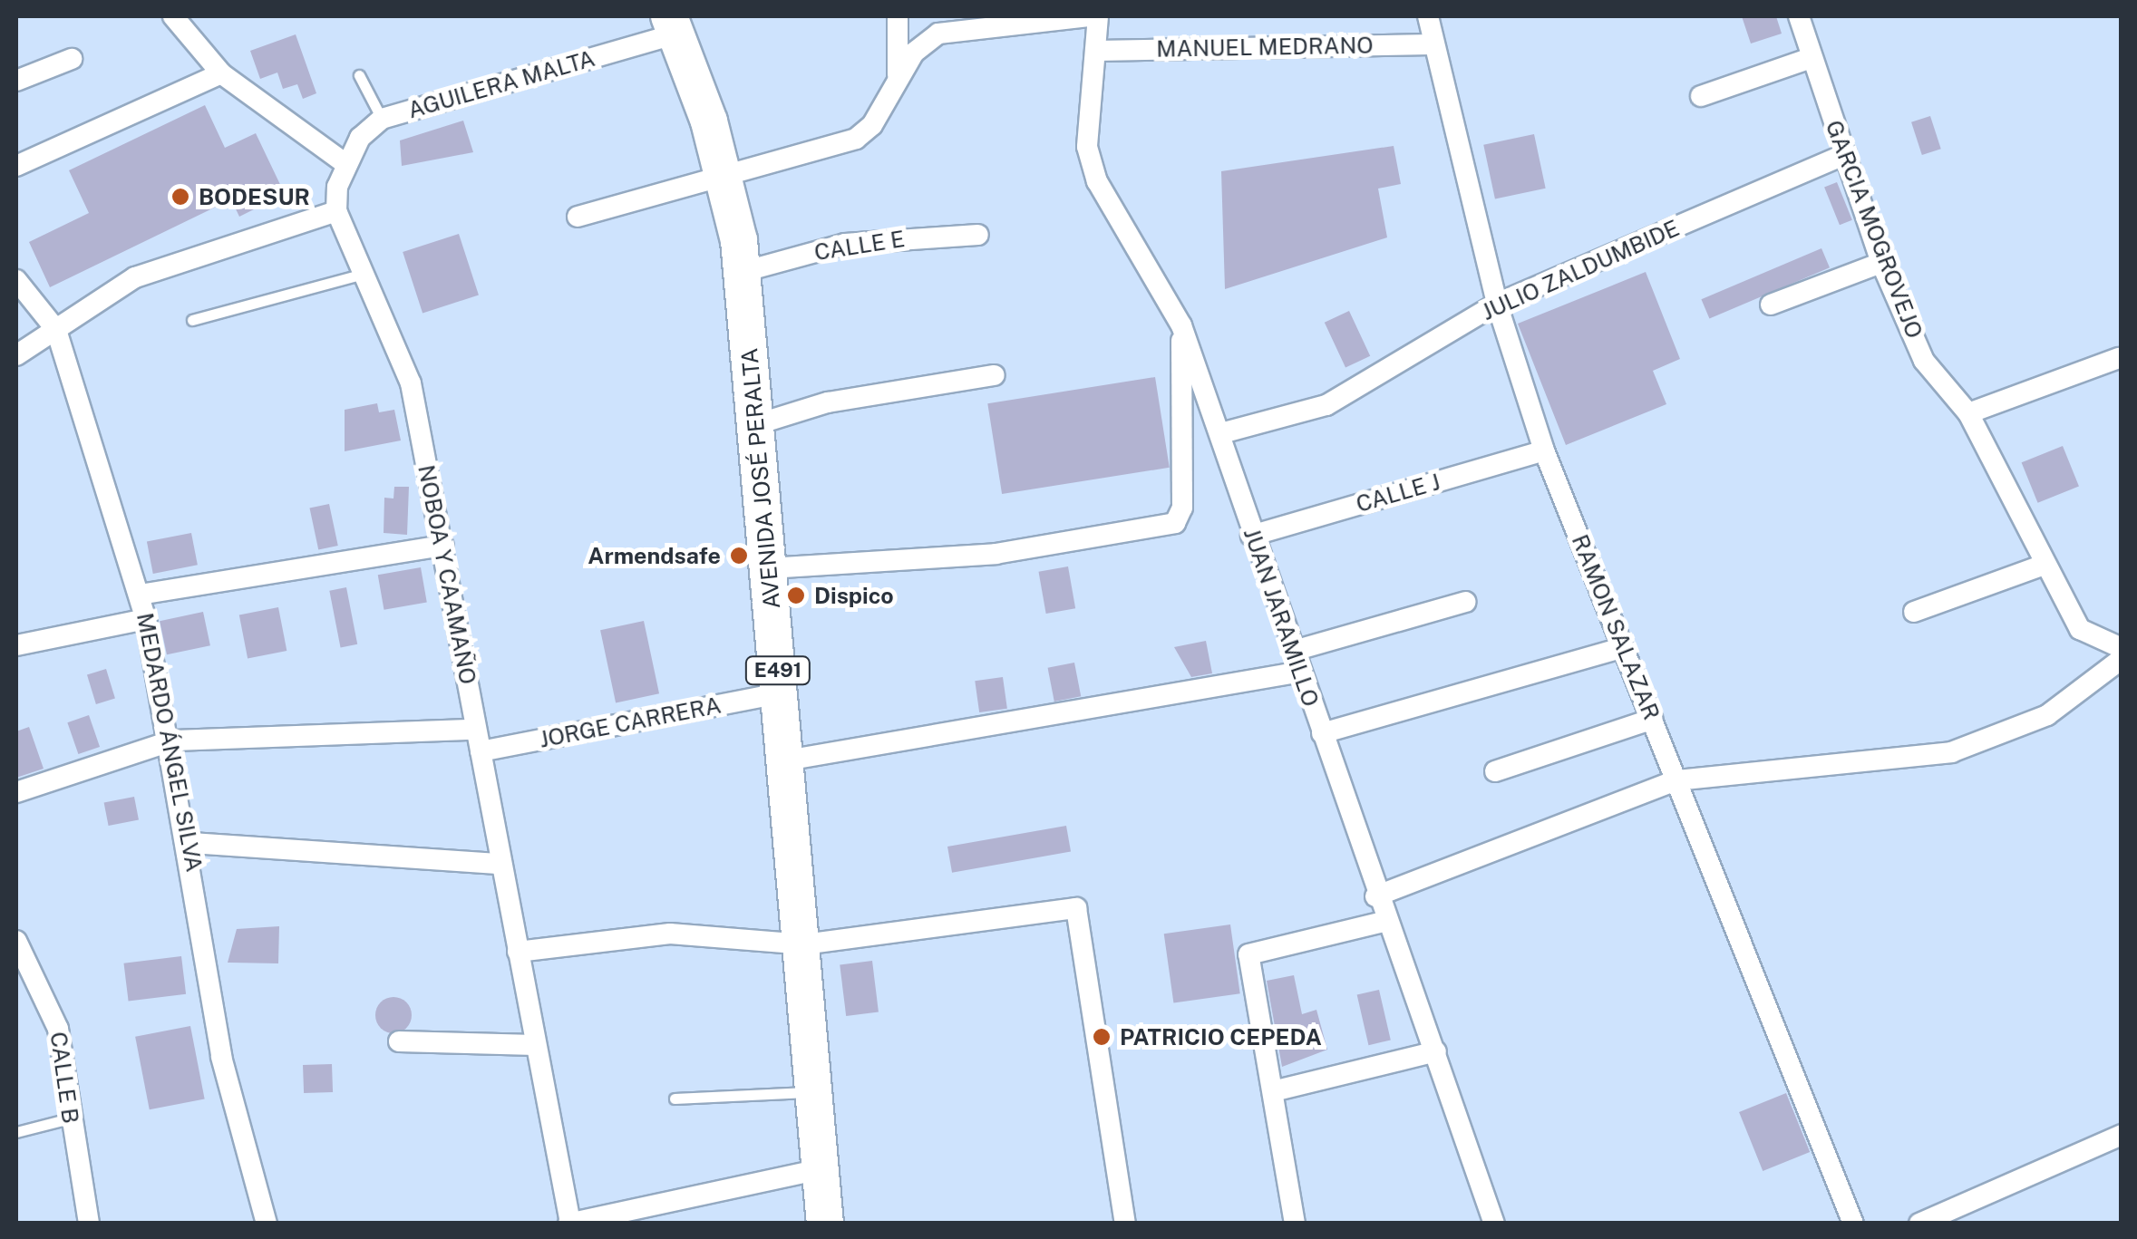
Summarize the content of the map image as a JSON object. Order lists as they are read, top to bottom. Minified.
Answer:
{"streets":{"highway":["AVENIDA JOSÉ PERALTA","E491"],"street":["MANUEL MEDRANO","AGUILERA MALTA","GARCIA MOGROVEJO","CALLE E","JULIO ZALDUMBIDE","CALLE J","NOBOA Y CAAMAÑO","JUAN JARAMILLO","RAMON SALAZAR","JORGE CARRERA","MEDARDO ÁNGEL SILVA","CALLE B"]},"crossings":[["MANUEL MEDRANO","JUAN JARAMILLO"],["MANUEL MEDRANO","RAMON SALAZAR"],["AGUILERA MALTA","AVENIDA JOSÉ PERALTA"],["GARCIA MOGROVEJO","JULIO ZALDUMBIDE"],["CALLE E","AVENIDA JOSÉ PERALTA"],["JULIO ZALDUMBIDE","JUAN JARAMILLO"],["JULIO ZALDUMBIDE","RAMON SALAZAR"],["AVENIDA JOSÉ PERALTA","JORGE CARRERA"],["CALLE J","JUAN JARAMILLO"],["CALLE J","RAMON SALAZAR"],["NOBOA Y CAAMAÑO","JORGE CARRERA"]],"places":["BODESUR","Armendsafe","Dispico","PATRICIO CEPEDA"]}
